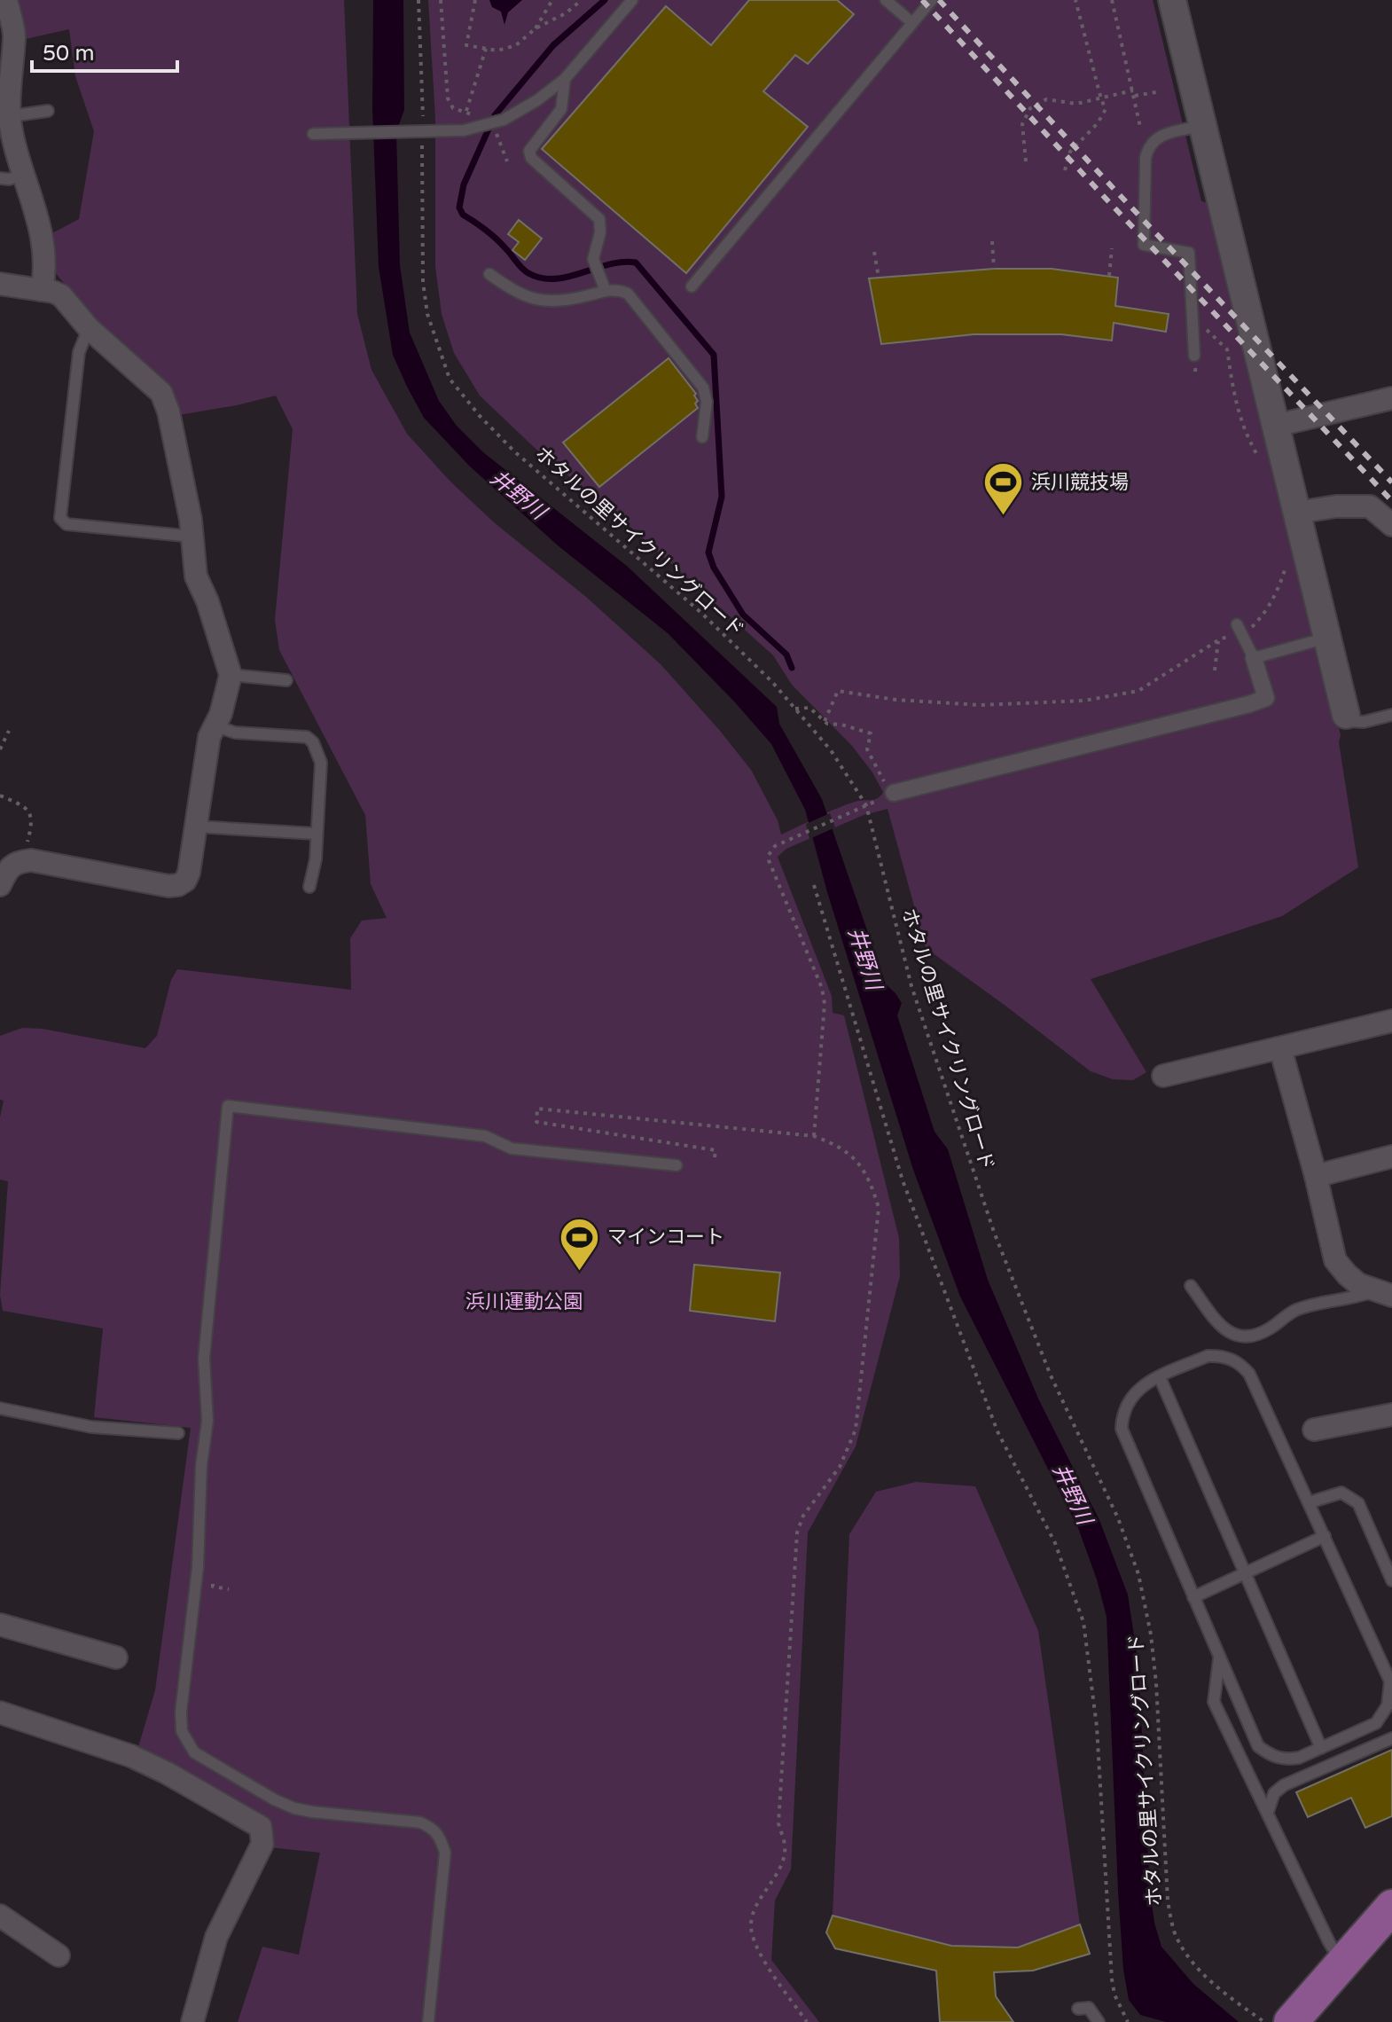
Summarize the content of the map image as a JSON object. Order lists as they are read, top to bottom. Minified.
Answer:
{"streets":{"path":["ホタルの里サイクリングロード"]},"water":["井野川"],"parks":["浜川運動公園"],"places":{"sports":["浜川競技場","マインコート"]},"scale_bar":"50 m"}
